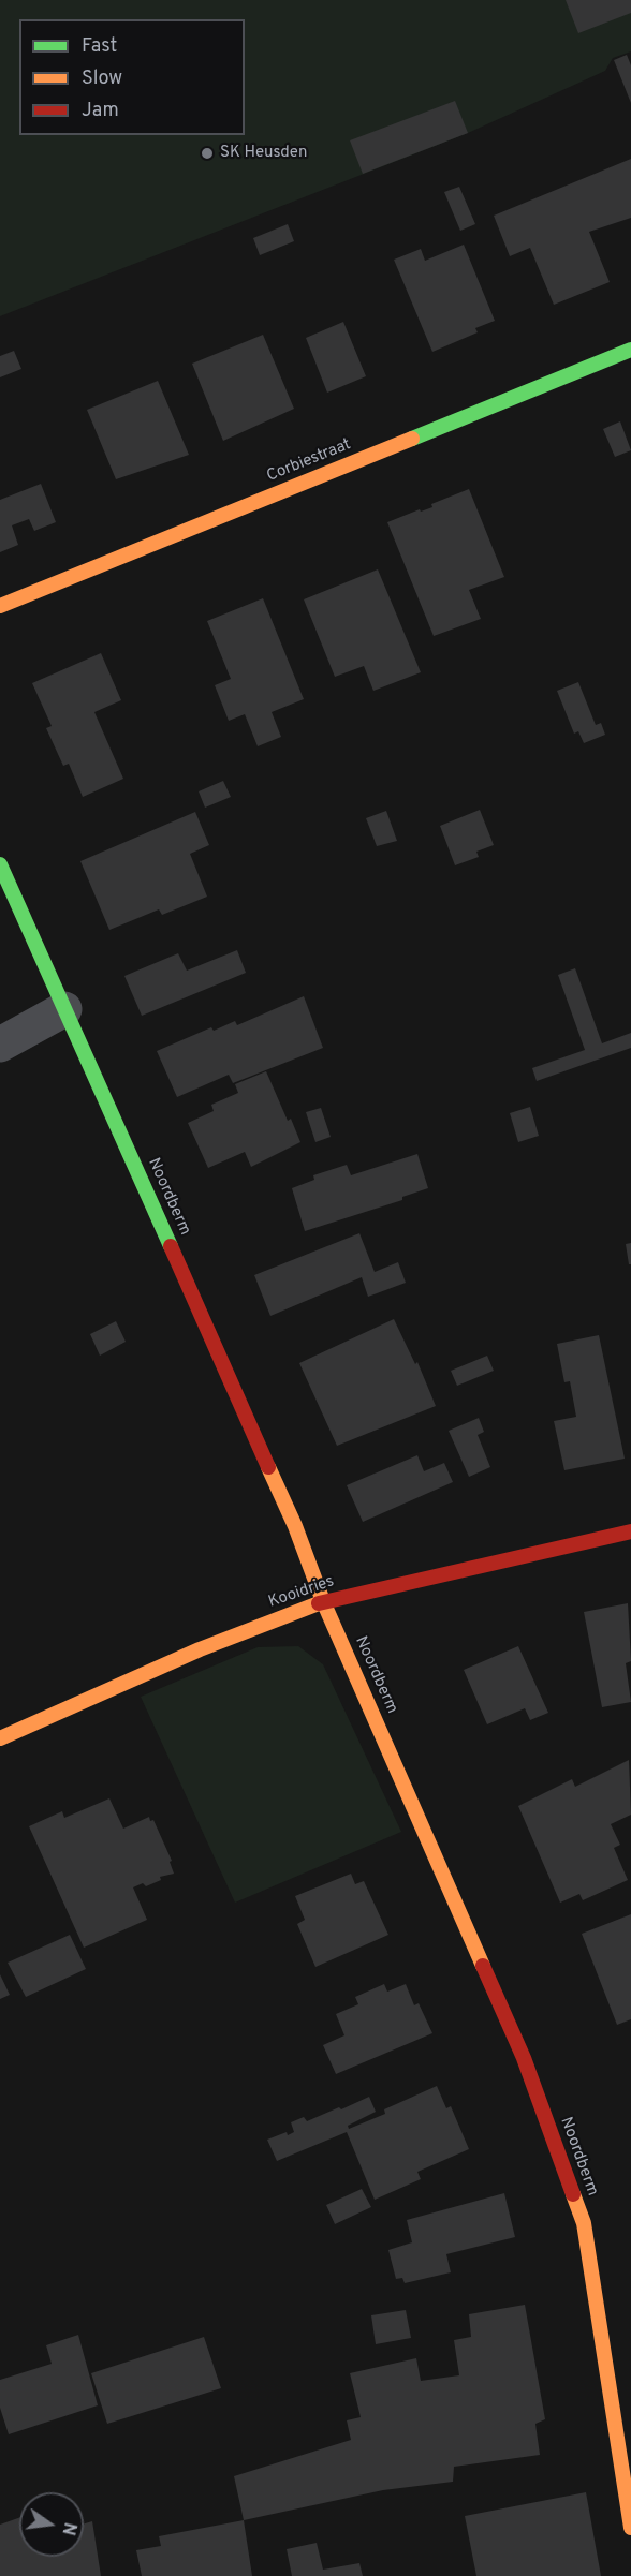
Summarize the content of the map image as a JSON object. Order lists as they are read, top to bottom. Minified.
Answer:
{"streets":{"street":["Corbiestraat","Noordberm","Kooidries"]},"crossings":[["Noordberm","Kooidries"]],"places":["SK Heusden"],"legend":["Fast","Slow","Jam"],"north":"right"}
